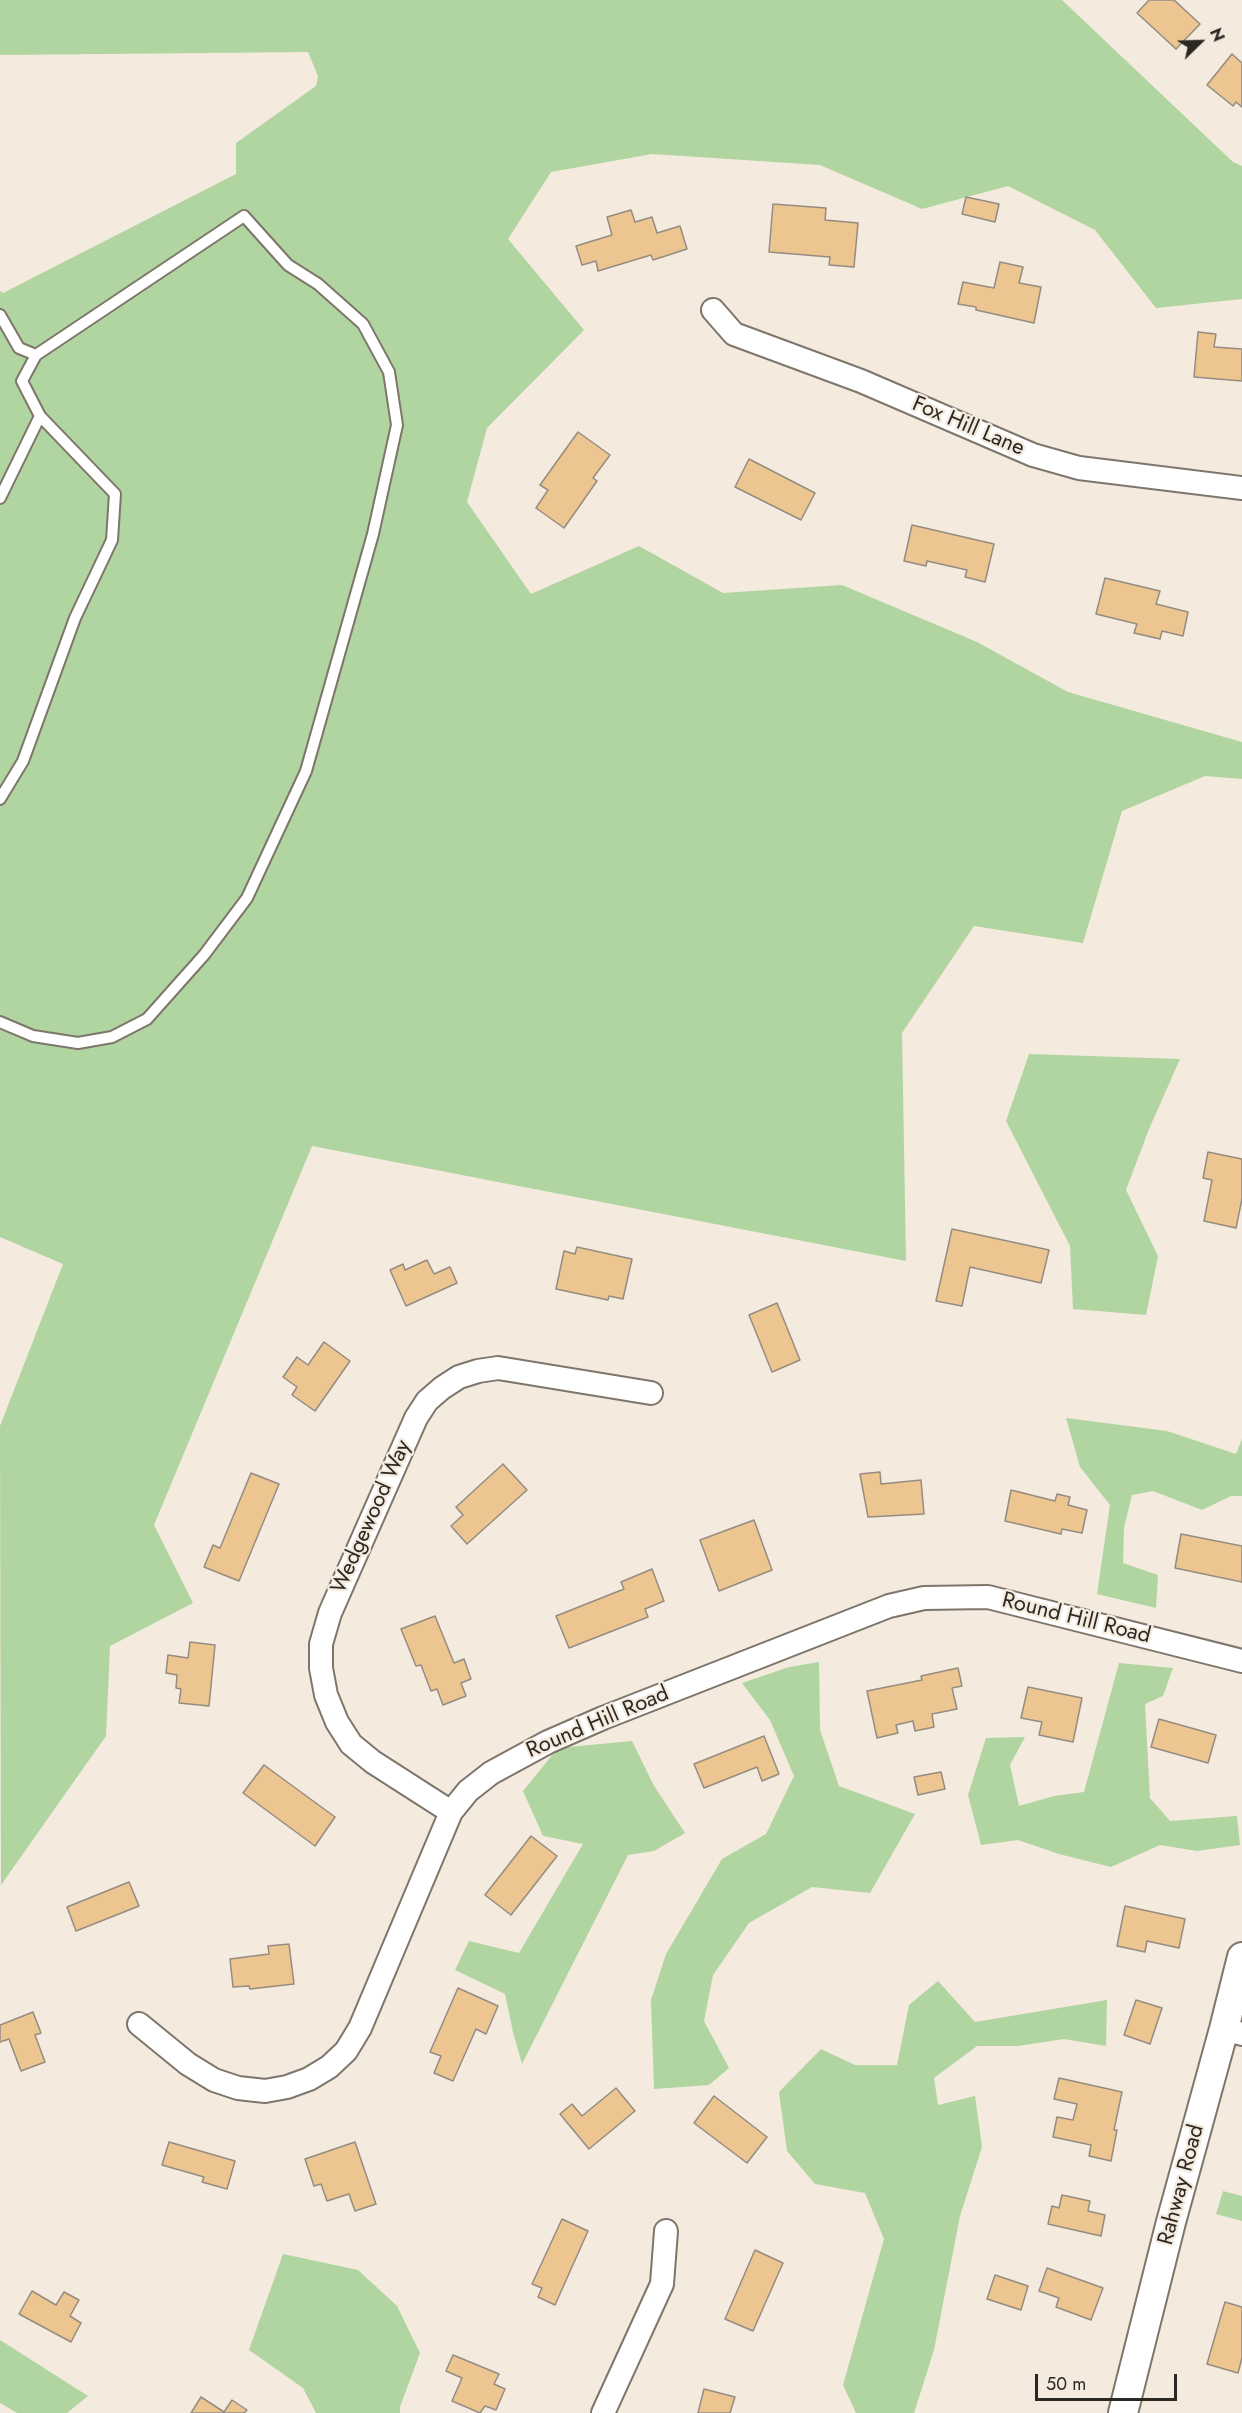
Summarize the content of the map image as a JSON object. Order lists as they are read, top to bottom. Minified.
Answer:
{"streets":{"street":["Fox Hill Lane","Wedgewood Way","Round Hill Road","Rahway Road"]},"crossings":[["Wedgewood Way","Round Hill Road"]],"scale_bar":"50 m","north":"top right"}
